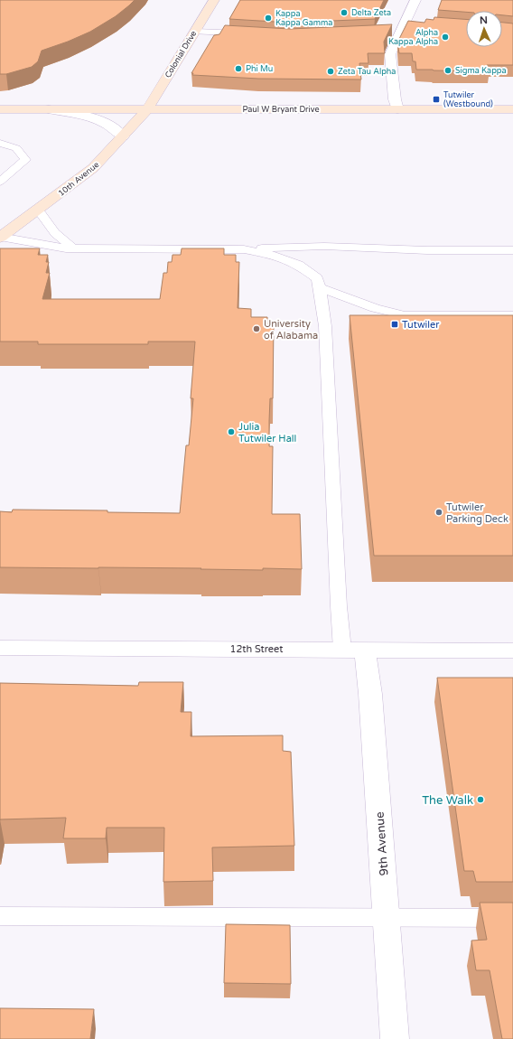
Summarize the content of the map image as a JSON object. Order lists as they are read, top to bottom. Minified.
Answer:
{"streets":{"main road":["Colonial Drive","Paul W Bryant Drive","10th Avenue"],"street":["12th Street","9th Avenue"]},"crossings":[["Colonial Drive","Paul W Bryant Drive"],["Colonial Drive","10th Avenue"],["Paul W Bryant Drive","10th Avenue"],["12th Street","9th Avenue"]],"places":{"other":["Delta Zeta","Kappa Kappa Gamma","Alpha Kappa Alpha","Phi Mu","Sigma Kappa","Zeta Tau Alpha","University of Alabama","Julia Tutwiler Hall","Tutwiler Parking Deck","The Walk"],"transit":["Tutwiler (Westbound)","Tutwiler"]},"north":"top"}
